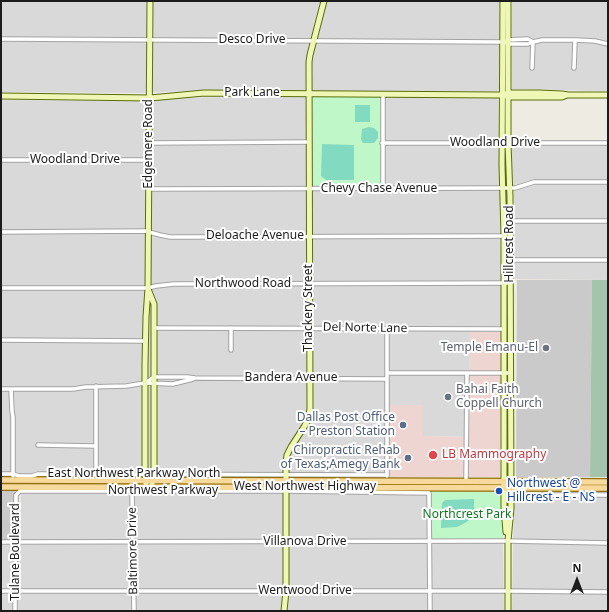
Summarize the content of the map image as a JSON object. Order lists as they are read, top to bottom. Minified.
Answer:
{"streets":{"main road":["West Northwest Highway"],"street":["Desco Drive","Park Lane","Woodland Drive","Edgemere Road","Chevy Chase Avenue","Deloache Avenue","Hillcrest Road","Northwood Road","Thackery Street","Del Norte Lane","Bandera Avenue","East Northwest Parkway North","Northwest Parkway","Villanova Drive","Baltimore Drive","Tulane Boulevard","Wentwood Drive"]},"crossings":[["Desco Drive","Edgemere Road"],["Desco Drive","Hillcrest Road"],["Desco Drive","Thackery Street"],["Park Lane","Edgemere Road"],["Park Lane","Hillcrest Road"],["Park Lane","Thackery Street"],["Woodland Drive","Edgemere Road"],["Woodland Drive","Hillcrest Road"],["Edgemere Road","Chevy Chase Avenue"],["Edgemere Road","Deloache Avenue"],["Edgemere Road","Northwood Road"],["Edgemere Road","Del Norte Lane"],["Edgemere Road","Bandera Avenue"],["Edgemere Road","East Northwest Parkway North"],["Edgemere Road","West Northwest Highway"],["Chevy Chase Avenue","Hillcrest Road"],["Chevy Chase Avenue","Thackery Street"],["Deloache Avenue","Hillcrest Road"],["Deloache Avenue","Thackery Street"],["Hillcrest Road","Northwood Road"],["Hillcrest Road","Del Norte Lane"],["Hillcrest Road","West Northwest Highway"],["Hillcrest Road","Villanova Drive"],["Hillcrest Road","Wentwood Drive"],["Northwood Road","Thackery Street"],["Thackery Street","Del Norte Lane"],["Thackery Street","Bandera Avenue"],["Thackery Street","West Northwest Highway"],["Thackery Street","Northwest Parkway"],["Thackery Street","Villanova Drive"],["Thackery Street","Wentwood Drive"],["East Northwest Parkway North","West Northwest Highway"],["West Northwest Highway","Northwest Parkway"],["Northwest Parkway","Villanova Drive"],["Northwest Parkway","Baltimore Drive"],["Northwest Parkway","Tulane Boulevard"],["Villanova Drive","Baltimore Drive"],["Villanova Drive","Tulane Boulevard"],["Baltimore Drive","Wentwood Drive"],["Tulane Boulevard","Wentwood Drive"]],"parks":["Northcrest Park"],"places":["Temple Emanu-El","Bahai Faith Coppell Church","Dallas Post Office – Preston Station","LB Mammography","Chiropractic Rehab of Texas;Amegy Bank","Northwest @ Hillcrest - E - NS"],"north":"top"}
